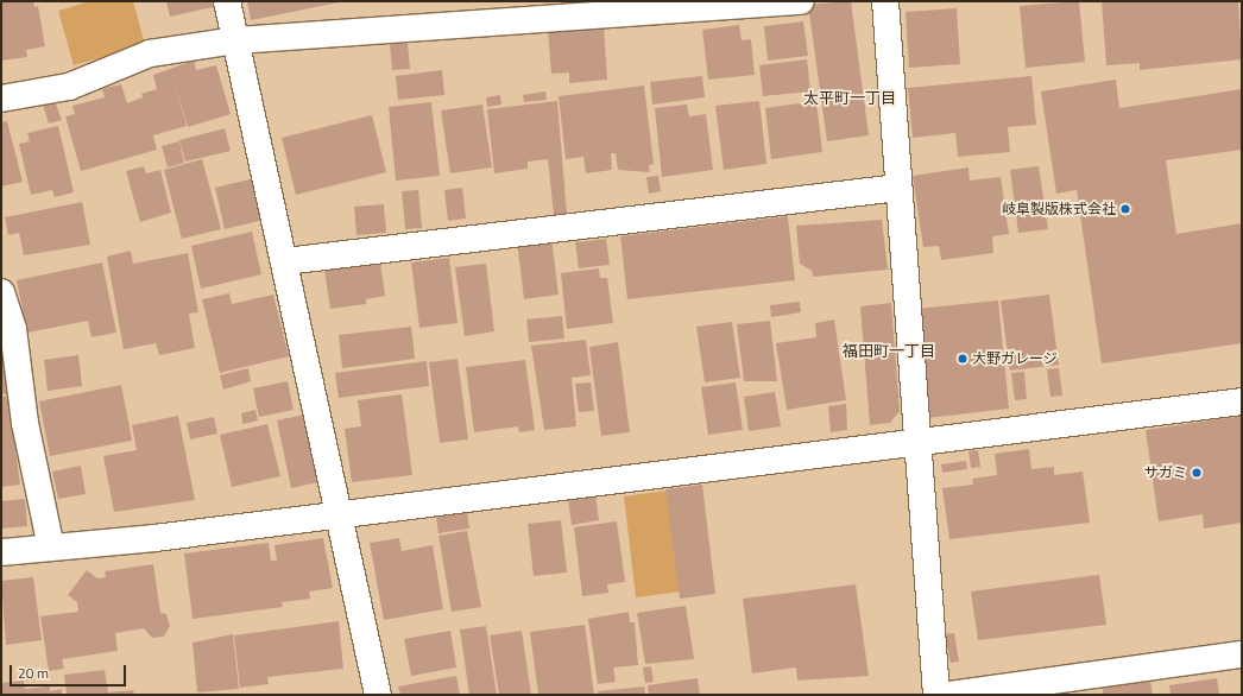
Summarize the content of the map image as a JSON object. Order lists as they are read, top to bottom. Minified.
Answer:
{"districts":["太平町一丁目","福田町一丁目"],"places":["岐阜製版株式会社","大野ガレージ","サガミ"],"scale_bar":"20 m"}
